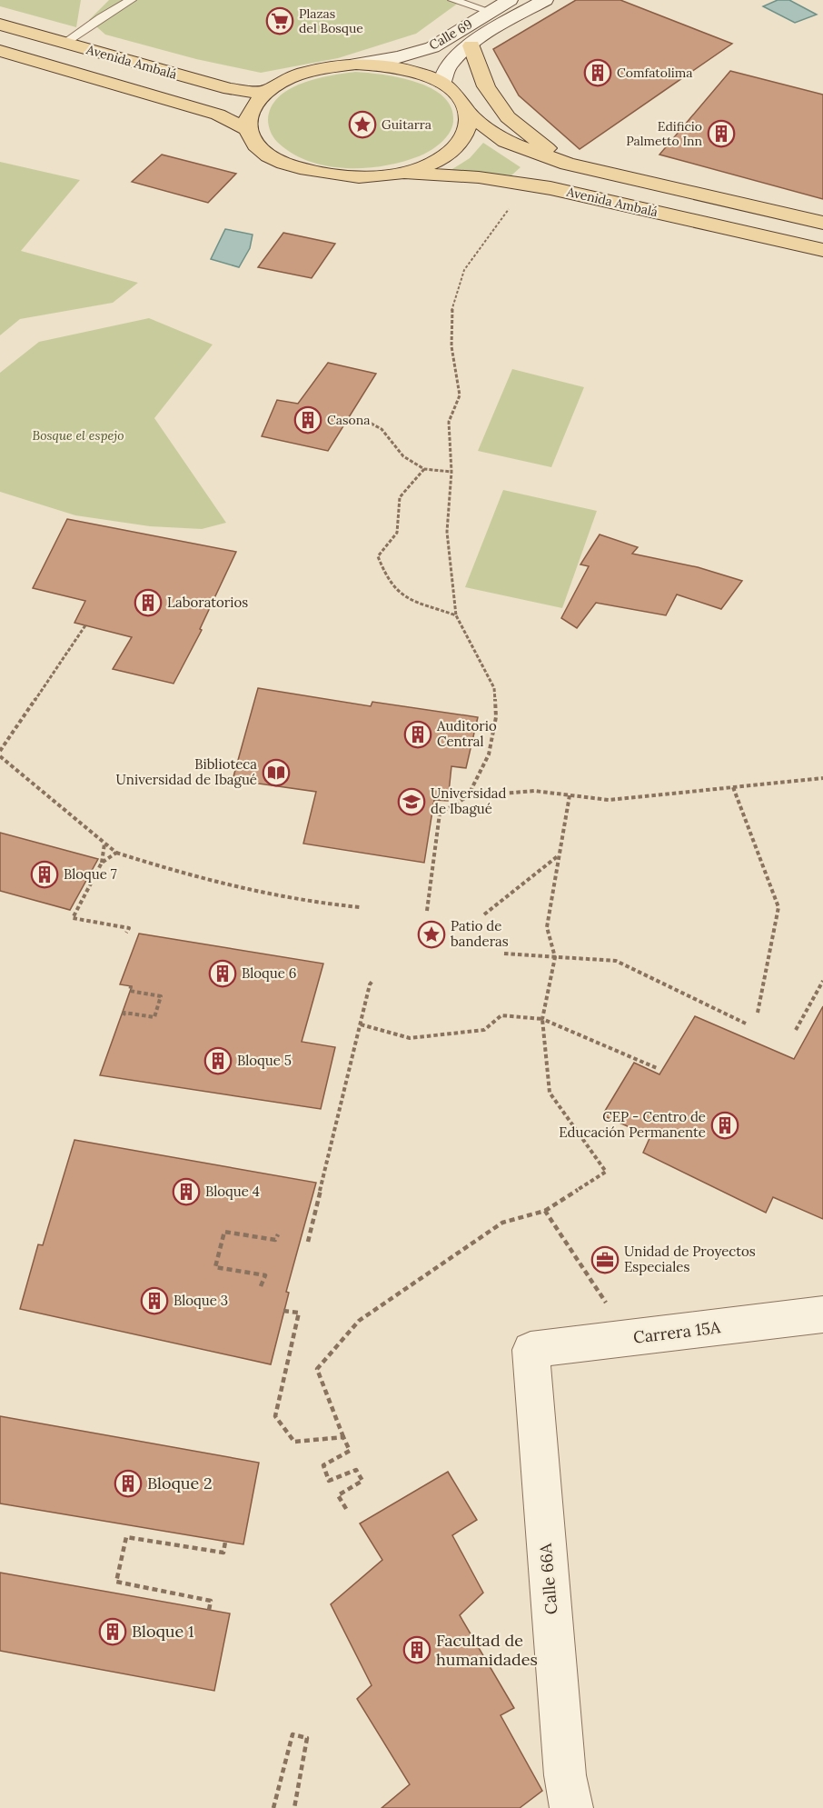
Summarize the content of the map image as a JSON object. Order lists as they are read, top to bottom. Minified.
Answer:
{"streets":{"main road":["Avenida Ambalá"],"street":["Calle 69","Carrera 15A","Calle 66A"]},"crossings":[["Calle 69","Avenida Ambalá"],["Carrera 15A","Calle 66A"]],"parks":["Bosque el espejo"],"places":{"supermarket":["Plazas del Bosque"],"building":["Comfatolima","Edificio Palmetto Inn","Casona","Laboratorios","Auditorio Central","Bloque 7","Bloque 6","Bloque 5","CEP - Centro de Educación Permanente","Bloque 4","Bloque 3","Bloque 2","Bloque 1","Facultad de humanidades"],"place":["Guitarra","Patio de banderas"],"library":["Biblioteca Universidad de Ibagué"],"school or university":["Universidad de Ibagué"],"office":["Unidad de Proyectos Especiales"]}}
